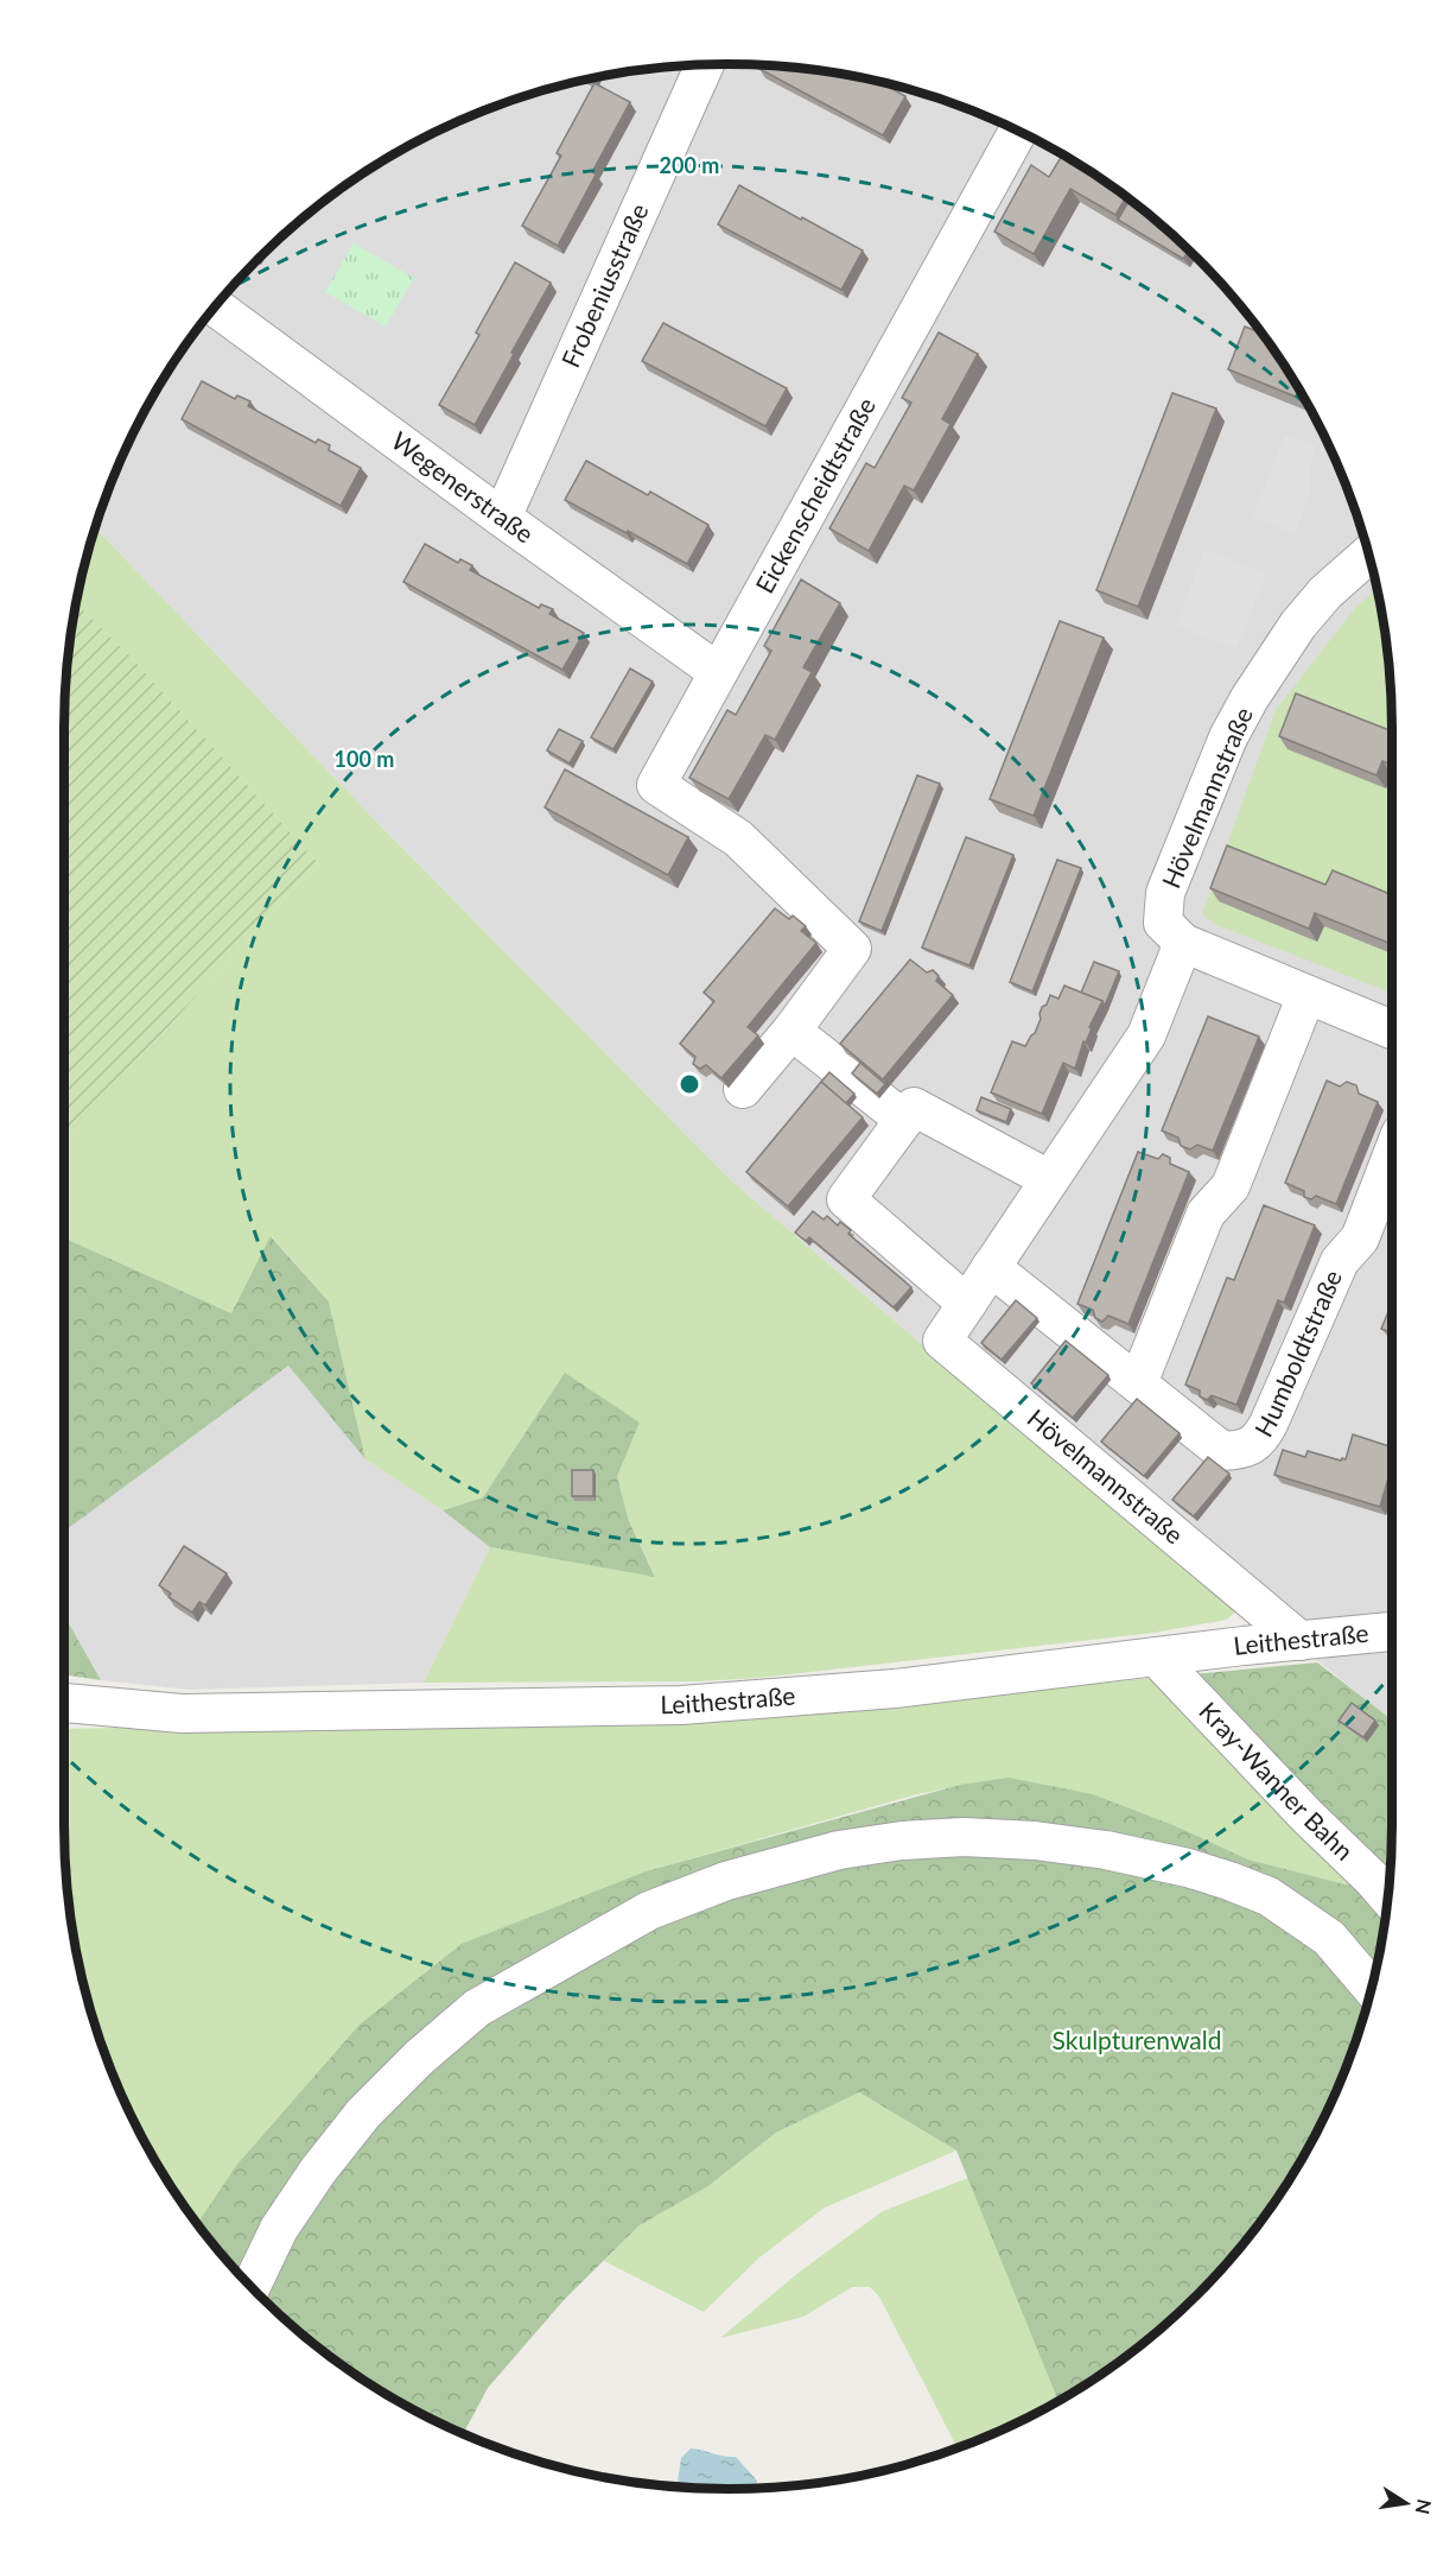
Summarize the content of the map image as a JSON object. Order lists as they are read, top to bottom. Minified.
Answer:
{"streets":{"street":["Frobeniusstraße","Wegenerstraße","Eickenscheidtstraße","Hövelmannstraße","Humboldtstraße","Leithestraße","Kray-Wanner Bahn"]},"crossings":[["Frobeniusstraße","Wegenerstraße"],["Wegenerstraße","Eickenscheidtstraße"],["Hövelmannstraße","Humboldtstraße"],["Hövelmannstraße","Leithestraße"],["Leithestraße","Kray-Wanner Bahn"]],"parks":["Skulpturenwald"],"north":"right","rings":["200 m","100 m"]}
